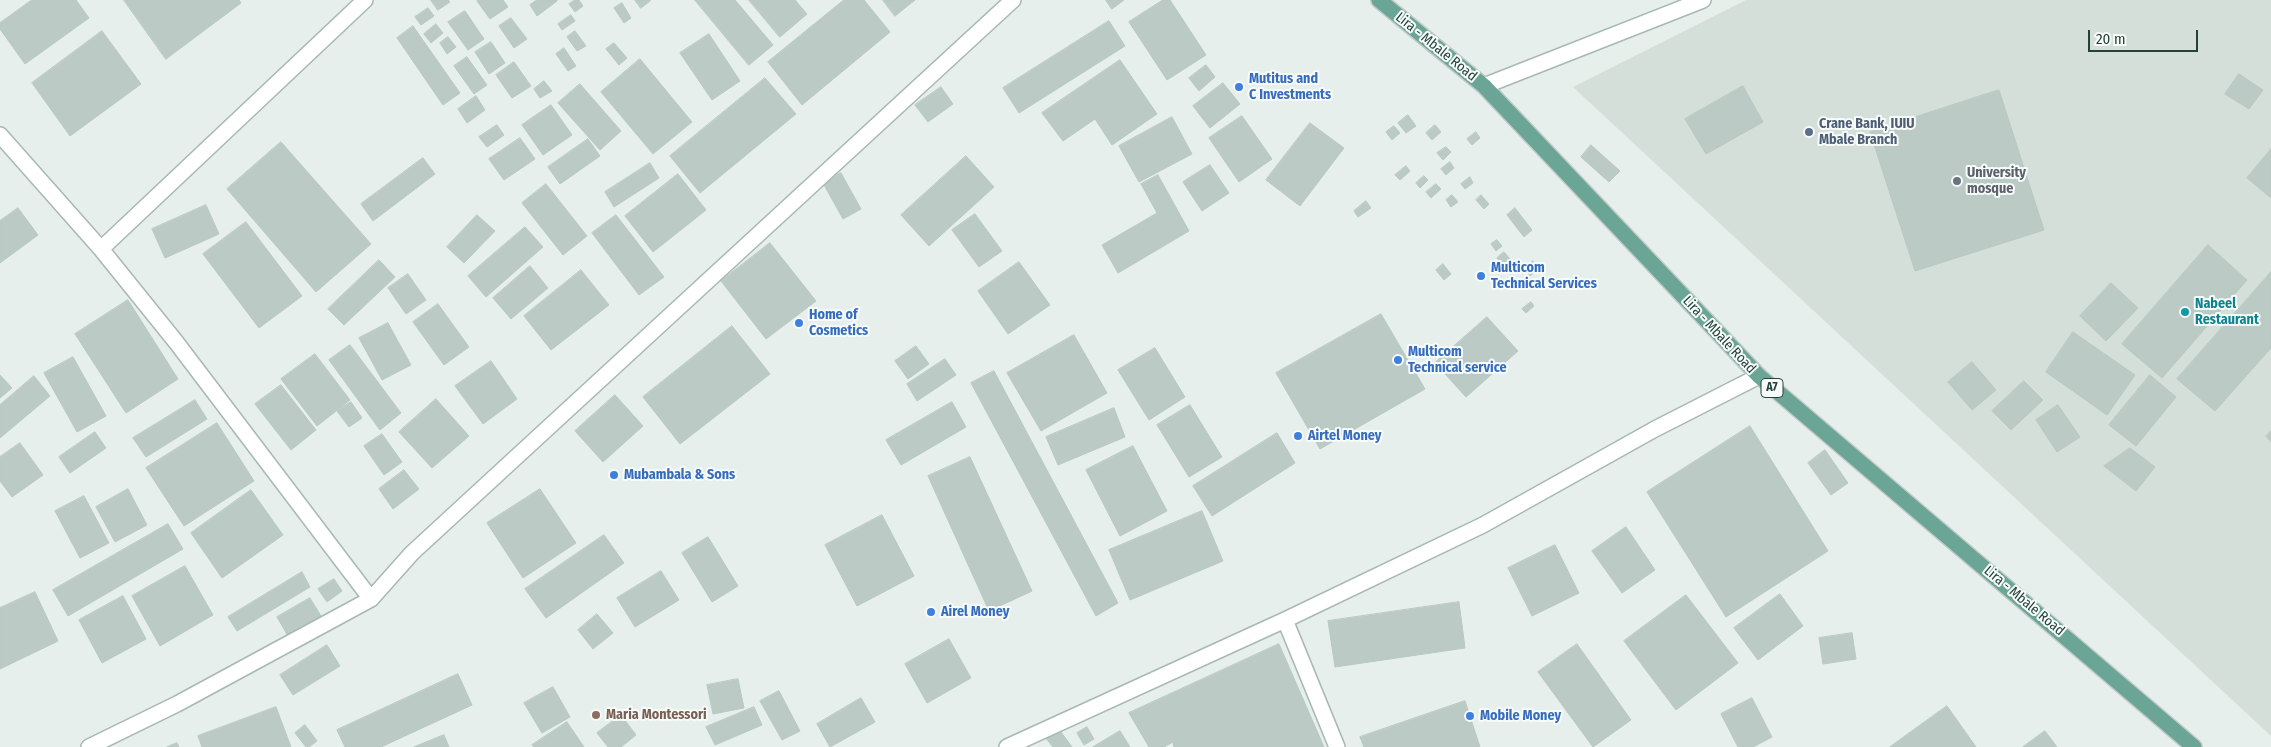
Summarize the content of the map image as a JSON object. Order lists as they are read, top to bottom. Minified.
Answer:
{"streets":{"main road":["Lira - Mbale Road","A7"]},"places":["Mutitus and C Investments","Crane Bank, IUIU Mbale Branch","University mosque","Multicom Technical Services","Nabeel Restaurant","Home of Cosmetics","Multicom Technical service","Airtel Money","Mubambala & Sons","Airel Money","Maria Montessori","Mobile Money"],"scale_bar":"20 m"}
